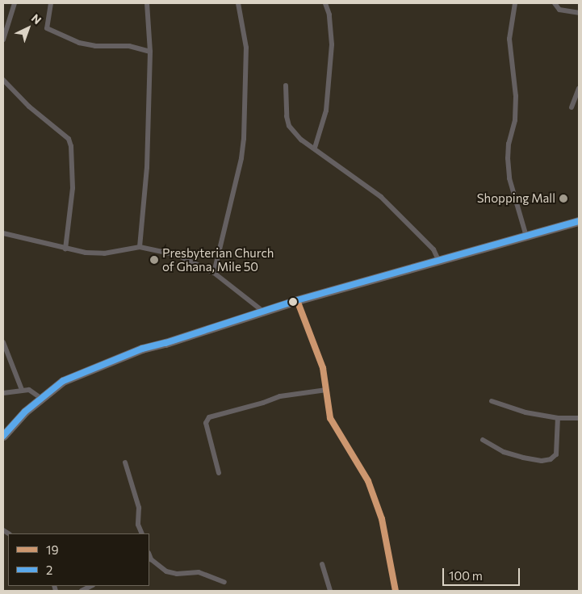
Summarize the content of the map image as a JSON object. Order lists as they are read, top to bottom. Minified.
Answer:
{"places":["Shopping Mall","Presbyterian Church of Ghana, Mile 50"],"lines":["transit line 2","transit line 19"],"legend":["19","2"],"scale_bar":"100 m","north":"top right"}
